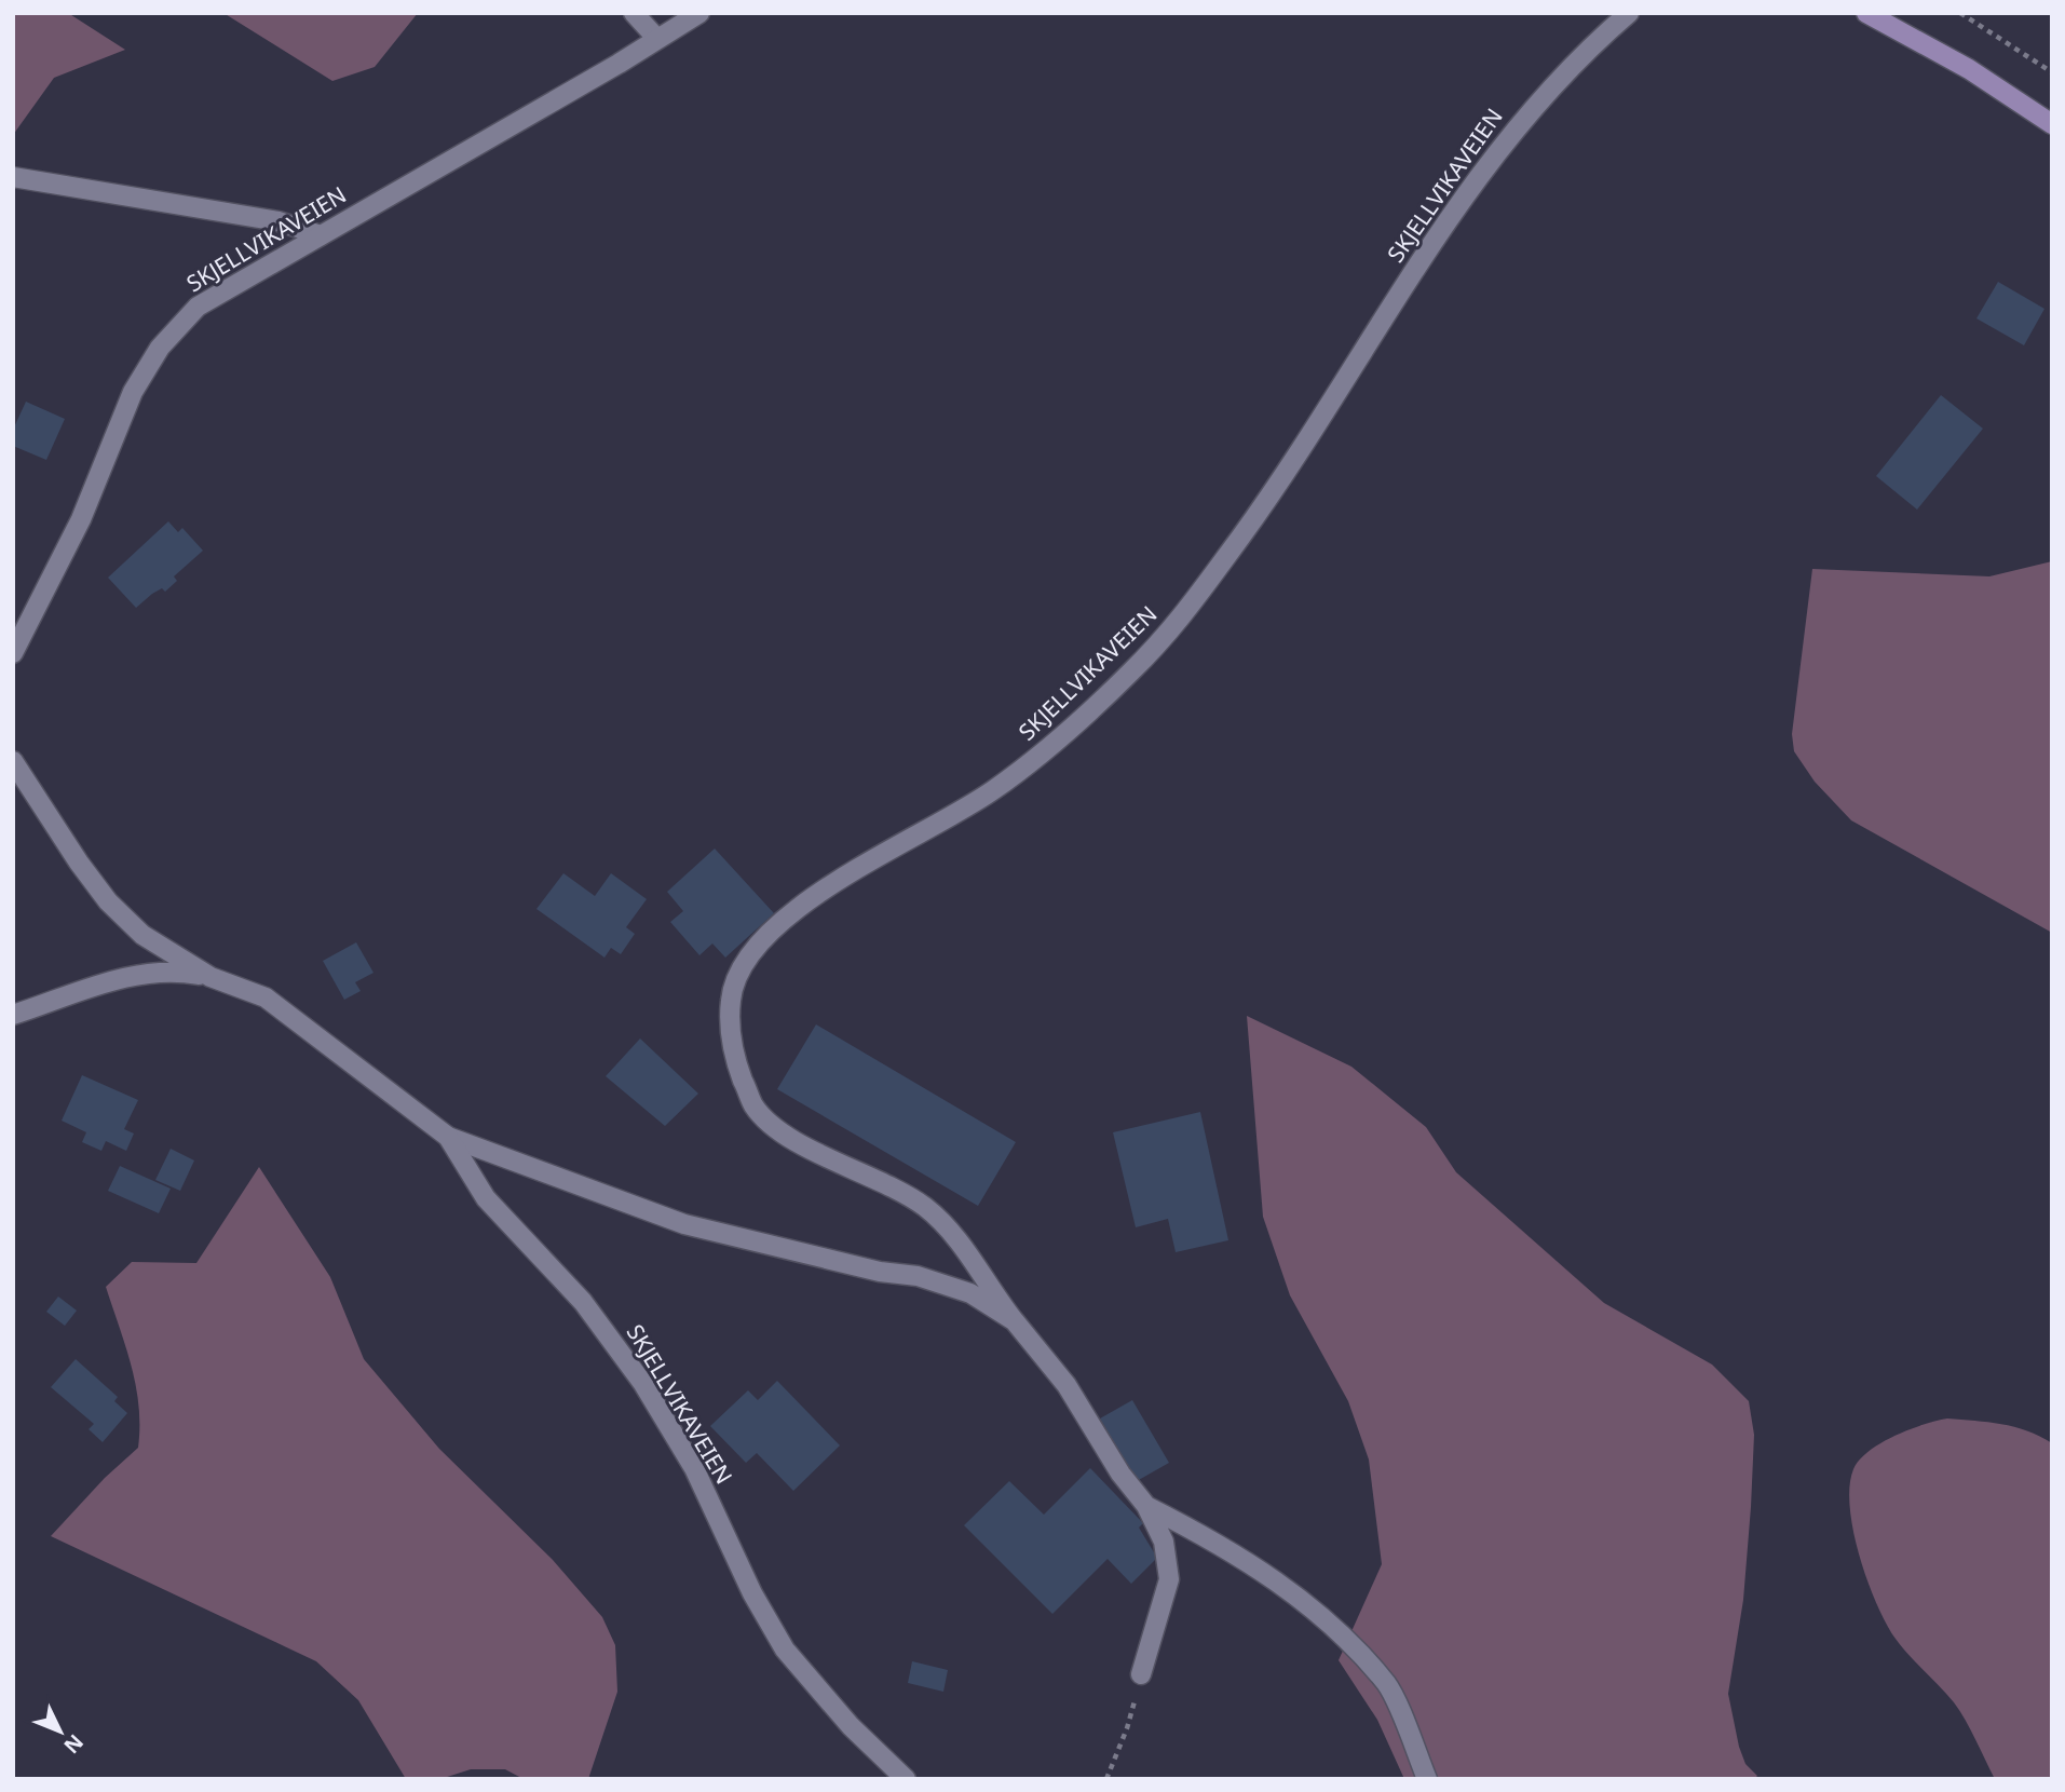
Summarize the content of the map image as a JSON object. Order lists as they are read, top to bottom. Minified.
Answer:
{"streets":{"street":["SKJELLVIKAVEIEN"]},"north":"bottom right"}
